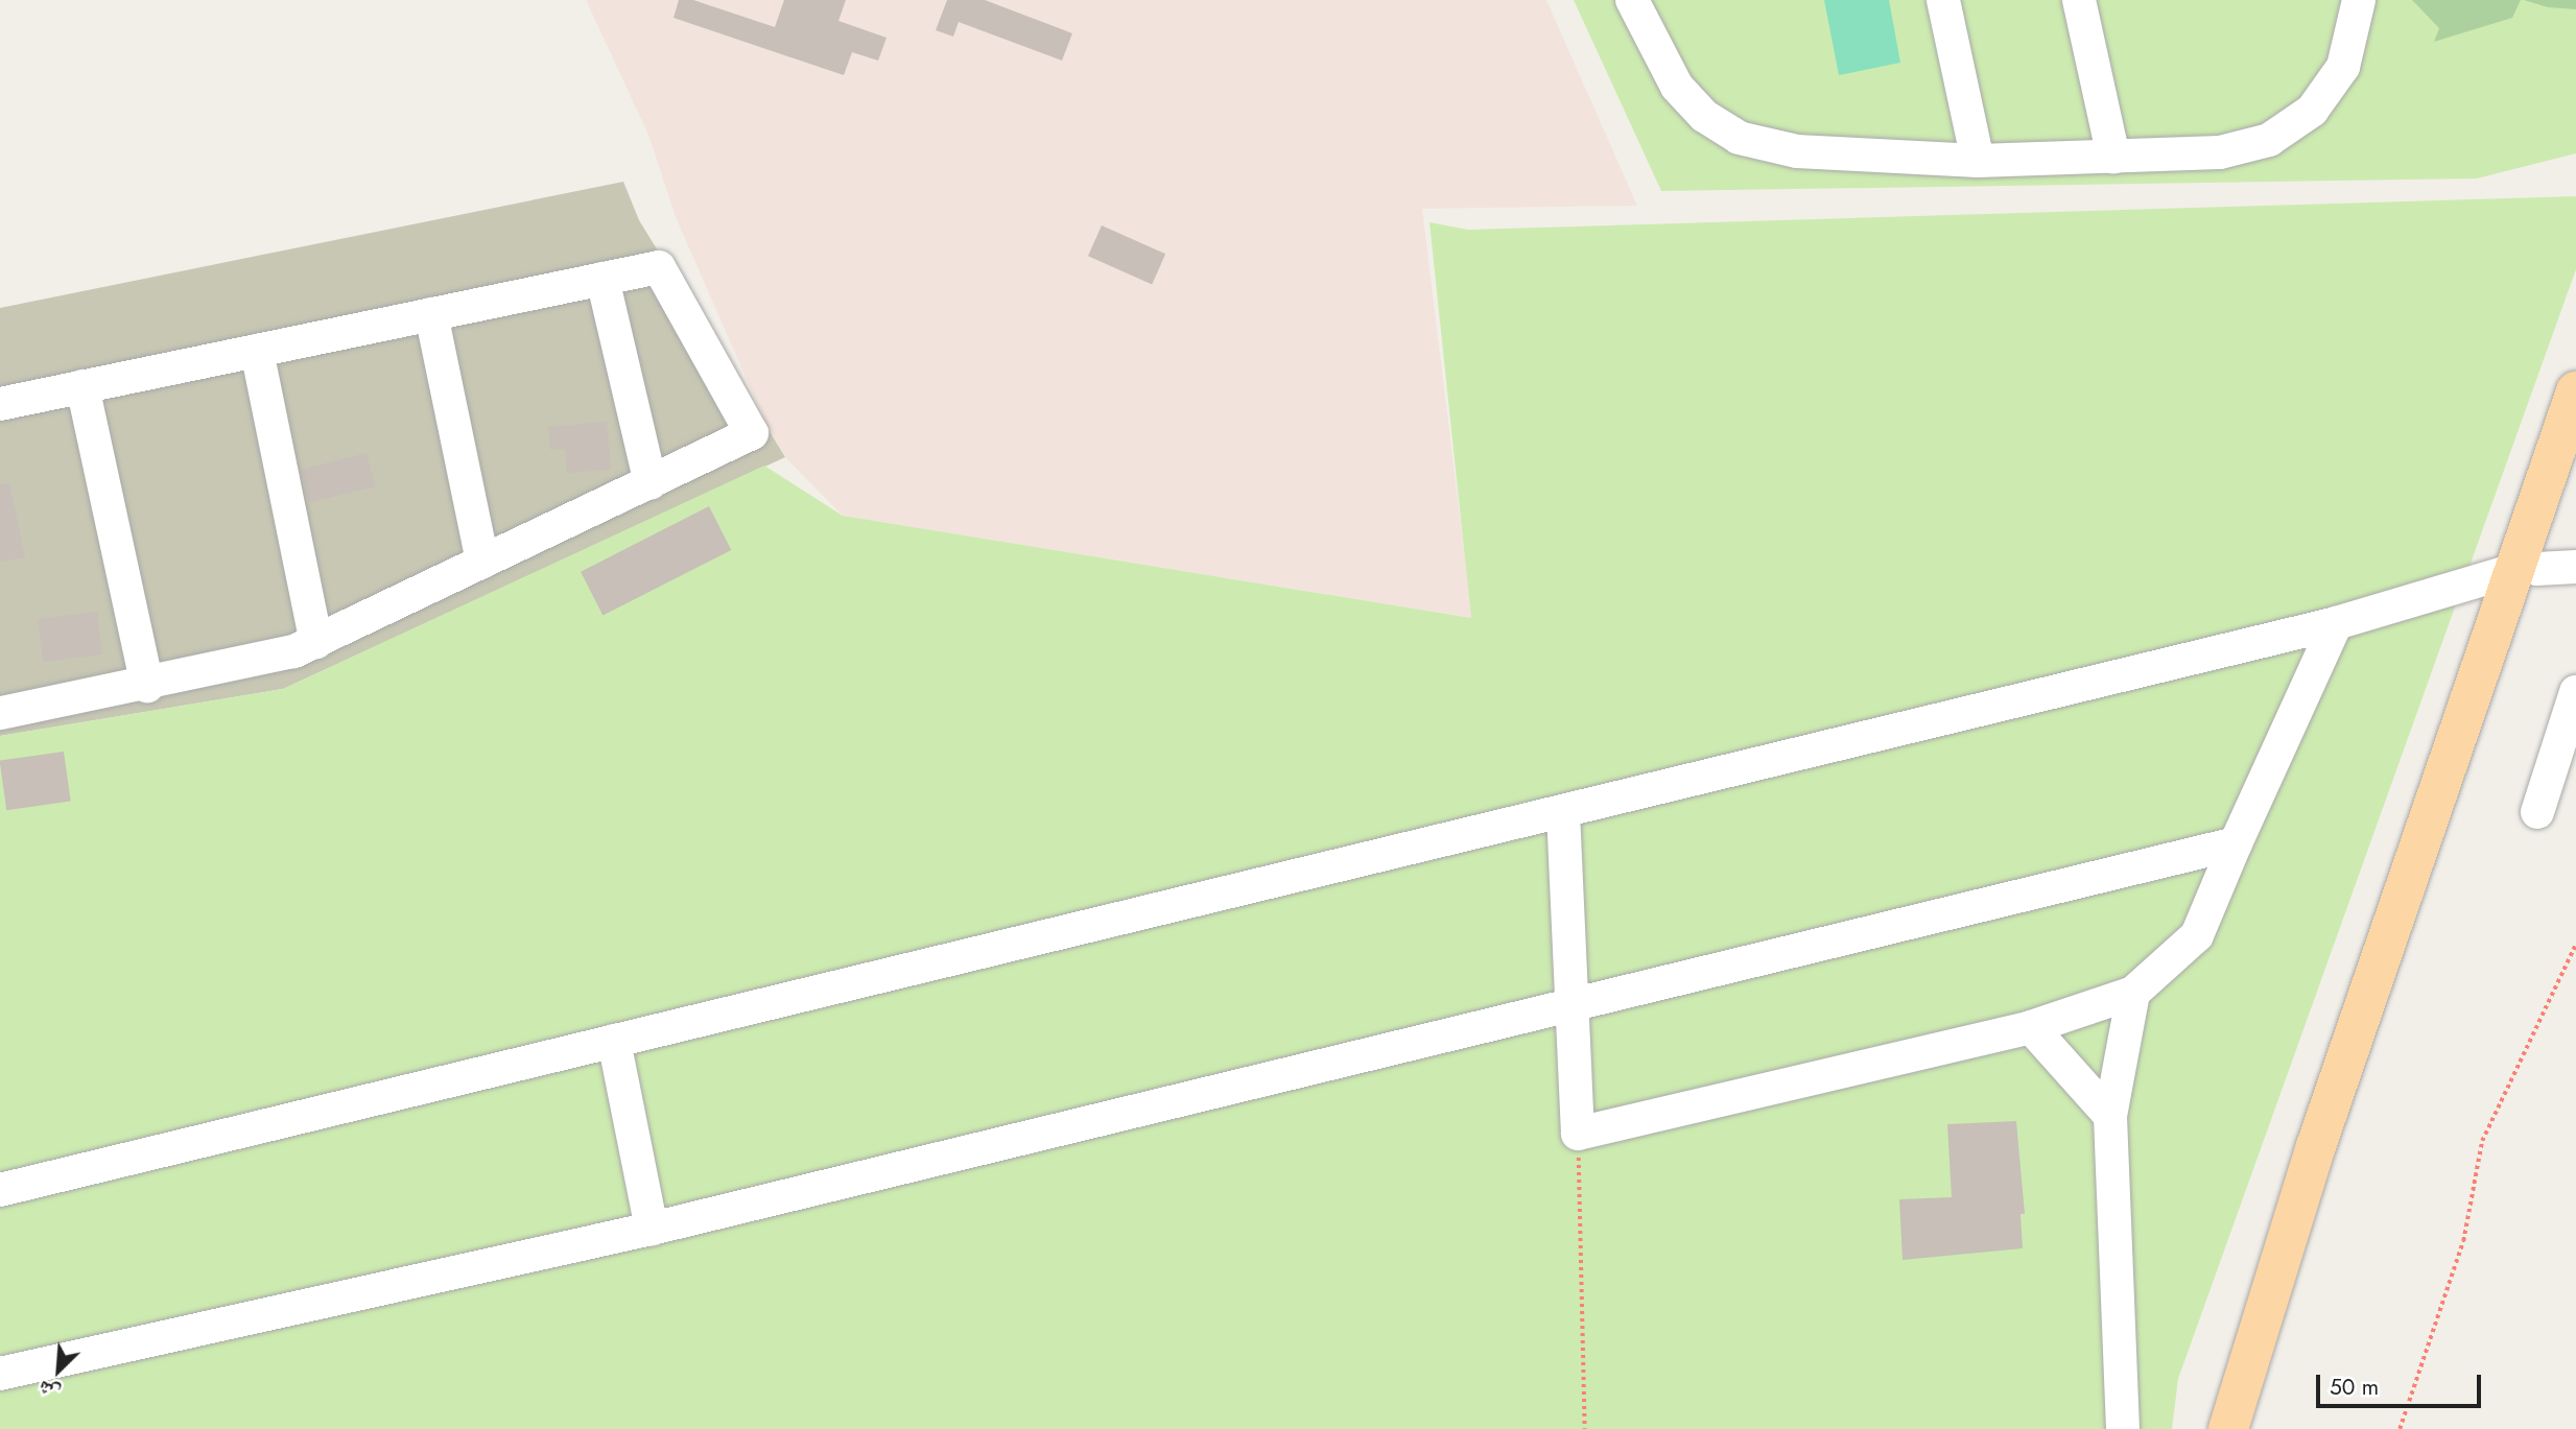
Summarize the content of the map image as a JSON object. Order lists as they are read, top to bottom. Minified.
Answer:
{"scale_bar":"50 m","north":"bottom left"}
